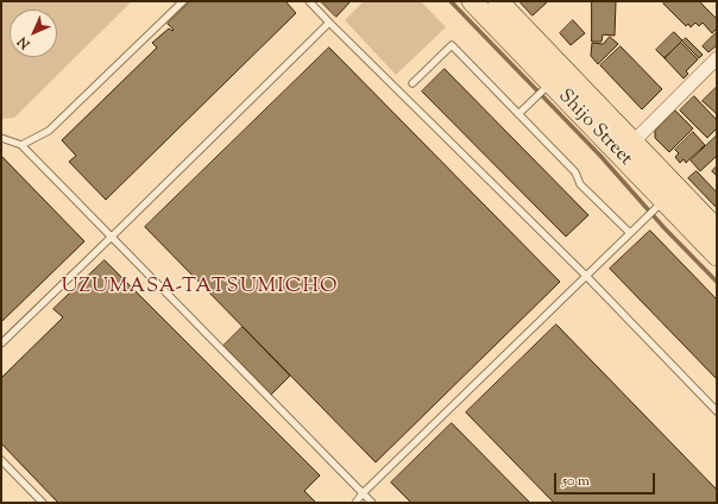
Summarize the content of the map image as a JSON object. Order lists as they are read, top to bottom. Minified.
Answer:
{"streets":{"main road":["Shijo Street"]},"districts":["UZUMASA-TATSUMICHO"],"scale_bar":"50 m","north":"bottom left"}
